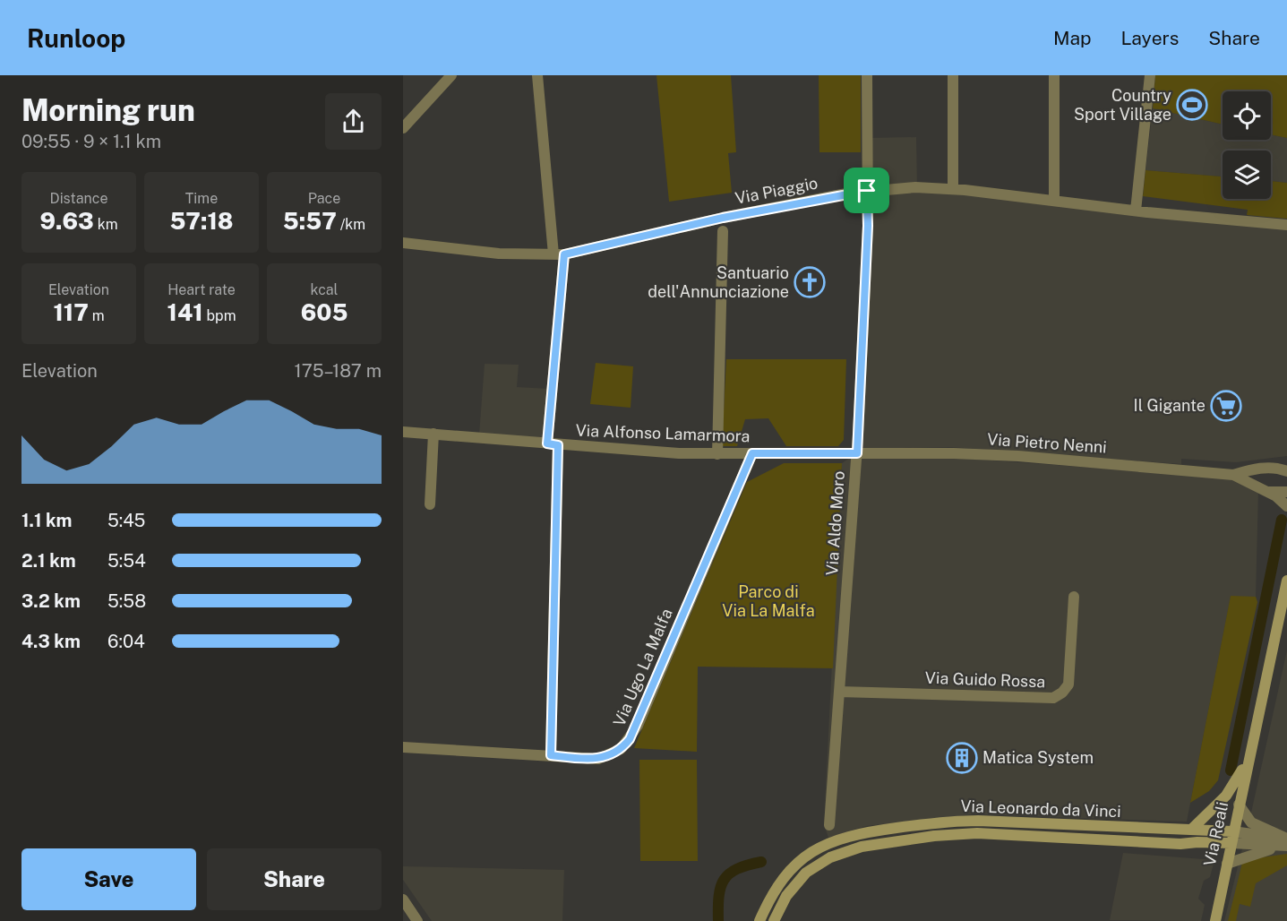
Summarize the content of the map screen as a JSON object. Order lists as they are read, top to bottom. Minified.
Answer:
{"streets":{"main road":["Via Leonardo da Vinci","Via Reali"],"street":["Via Piaggio","Via Alfonso Lamarmora","Via Pietro Nenni","Via Aldo Moro","Via Ugo La Malfa","Via Guido Rossa"]},"crossings":[["Via Piaggio","Via Aldo Moro"],["Via Alfonso Lamarmora","Via Pietro Nenni"],["Via Alfonso Lamarmora","Via Aldo Moro"],["Via Alfonso Lamarmora","Via Ugo La Malfa"],["Via Pietro Nenni","Via Aldo Moro"],["Via Aldo Moro","Via Guido Rossa"],["Via Leonardo da Vinci","Via Reali"]],"parks":["Parco di Via La Malfa"],"places":{"sports":["Country Sport Village"],"church":["Santuario dell'Annunciazione"],"supermarket":["Il Gigante"],"building":["Matica System"]},"page":{"header":"Runloop","nav":["Map","Layers","Share"],"heading":["Morning run","09:55 · 9 × 1.1 km"],"stats":[["Distance","9.63 km"],["Time","57:18"],["Pace","5:57 /km"],["Elevation","117 m"],["Heart rate","141 bpm"],["kcal","605"]],"chart":["Elevation","175–187 m"],"list":[{"name":"1.1 km","note":"5:45"},{"name":"2.1 km","note":"5:54"},{"name":"3.2 km","note":"5:58"},{"name":"4.3 km","note":"6:04"}],"buttons":["Save","Share"]}}
